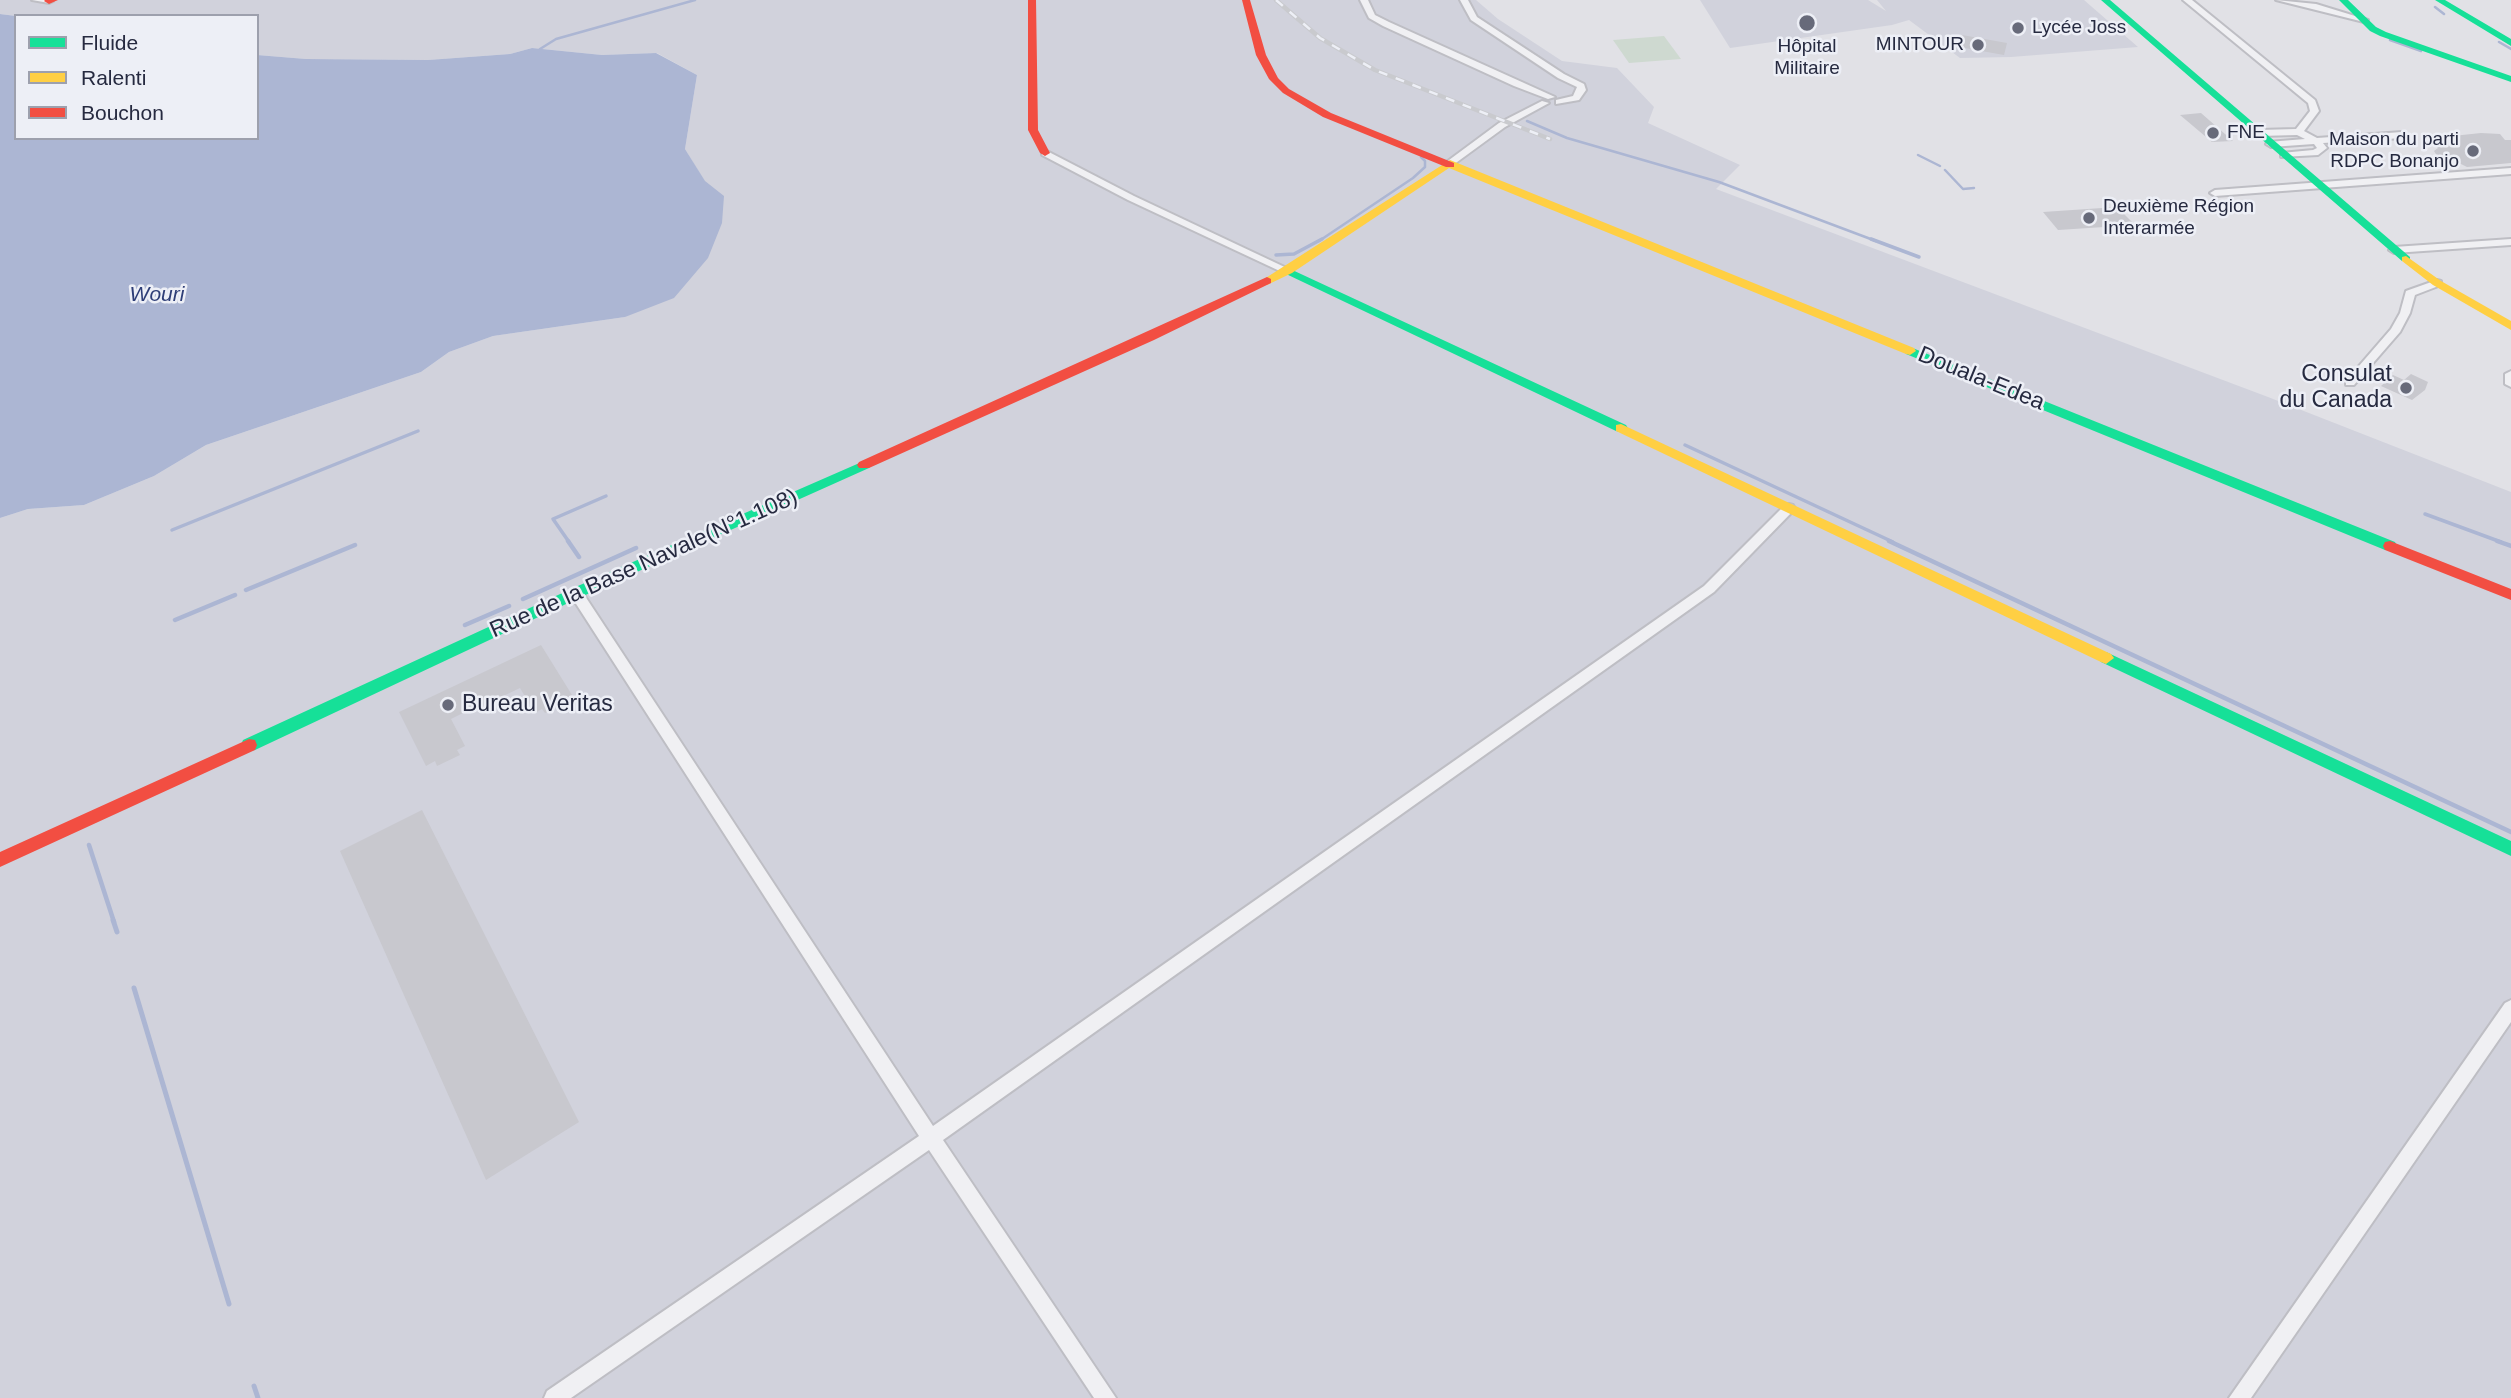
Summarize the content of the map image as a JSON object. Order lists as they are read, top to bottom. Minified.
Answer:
{"streets":{"main road":["Douala-Edea","Rue de la Base Navale(N°1.108)"]},"water":["Wouri"],"places":["Hôpital Militaire","Lycée Joss","MINTOUR","FNE","Maison du parti RDPC Bonanjo","Deuxième Région Interarmée","Consulat du Canada","Bureau Veritas"],"legend":["Fluide","Ralenti","Bouchon"]}
